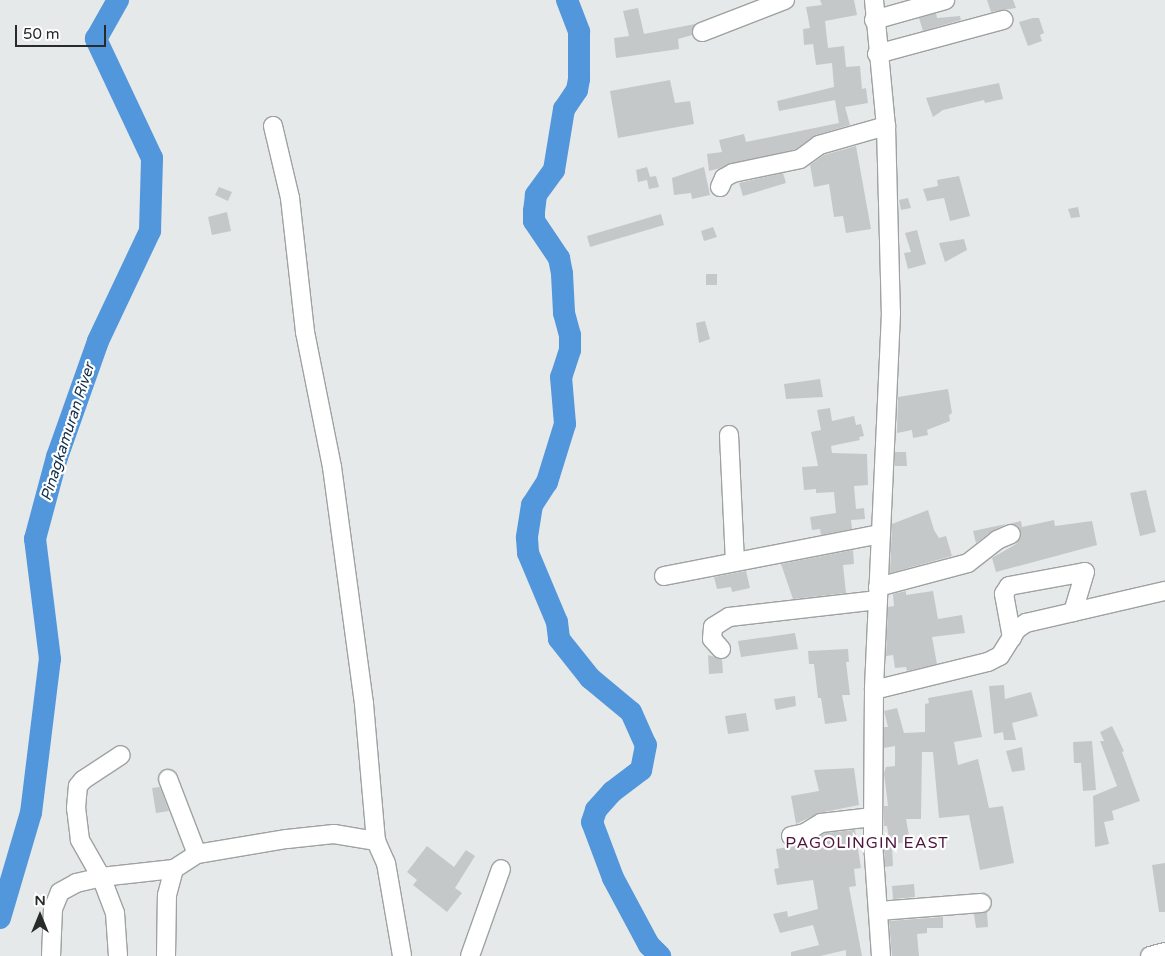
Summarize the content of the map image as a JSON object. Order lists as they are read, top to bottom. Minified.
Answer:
{"districts":["PAGOLINGIN EAST"],"water":["Pinagkamuran River"],"scale_bar":"50 m","north":"top"}
